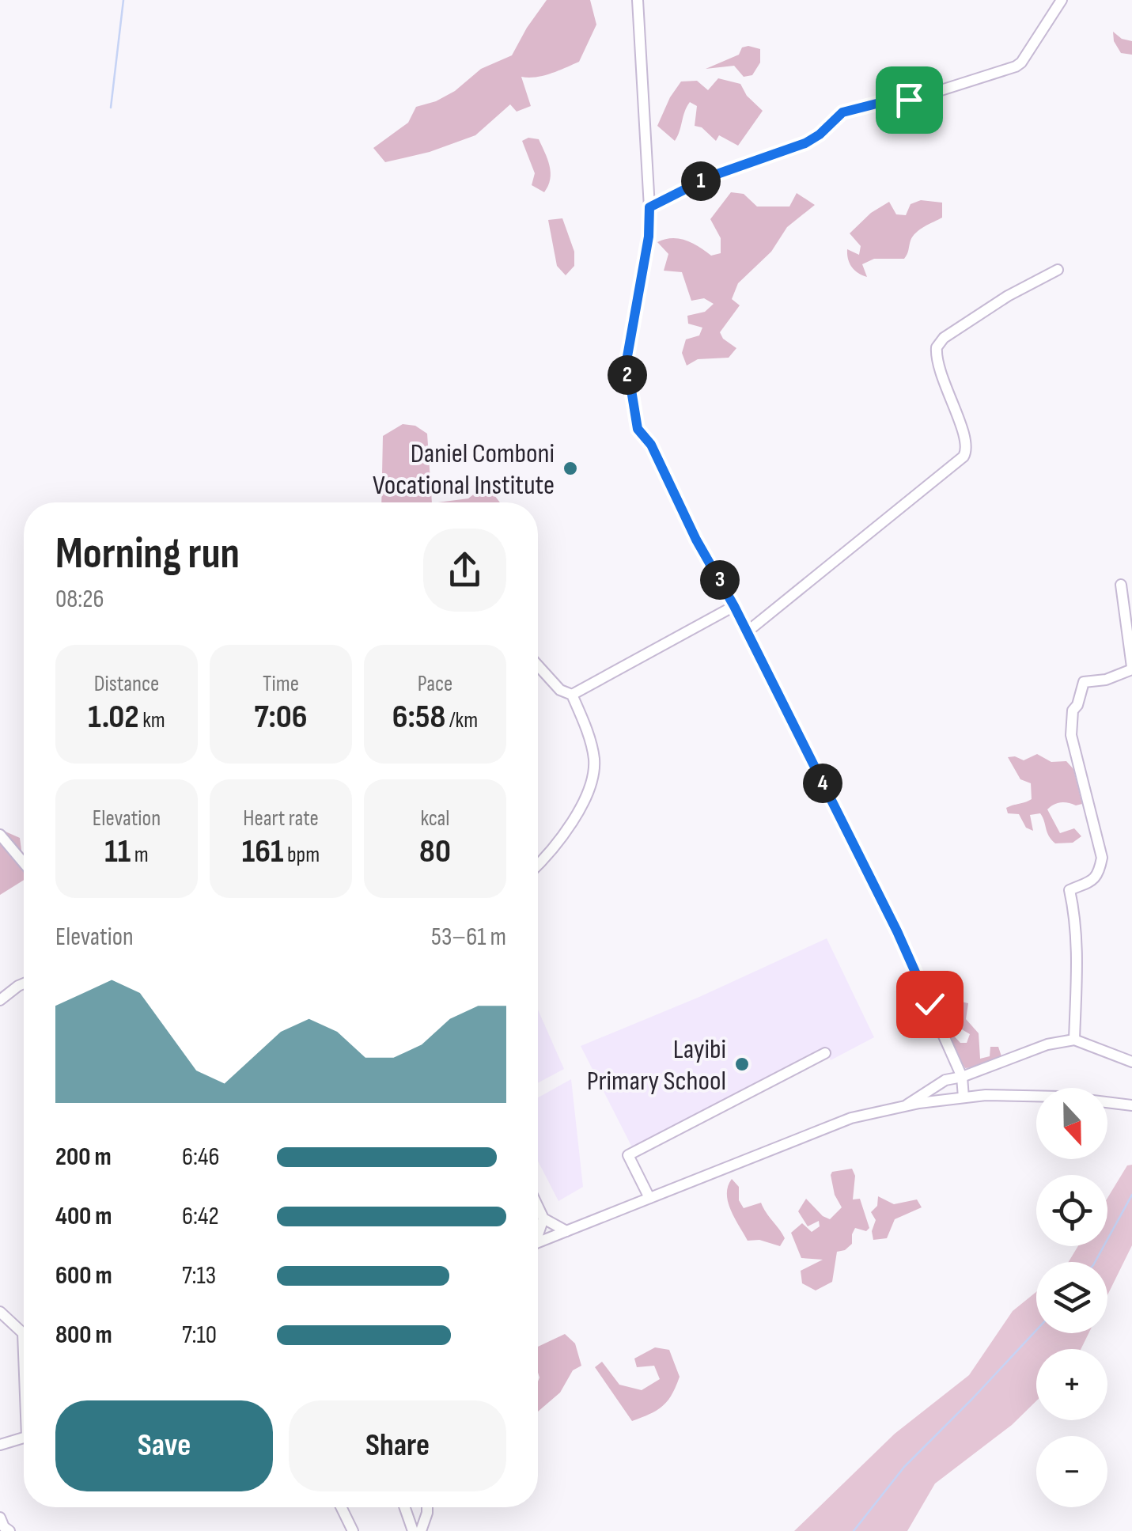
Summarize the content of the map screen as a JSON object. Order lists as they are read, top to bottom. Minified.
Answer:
{"places":["Daniel Comboni Vocational Institute","Layibi Primary School"],"north":"bottom","page":{"pins":["1","2","3","4"],"heading":["Morning run","08:26"],"stats":[["Distance","1.02 km"],["Time","7:06"],["Pace","6:58 /km"],["Elevation","11 m"],["Heart rate","161 bpm"],["kcal","80"]],"chart":["Elevation","53–61 m"],"map_buttons":["+","−"],"list":[{"name":"200 m","note":"6:46"},{"name":"400 m","note":"6:42"},{"name":"600 m","note":"7:13"},{"name":"800 m","note":"7:10"}],"buttons":["Save","Share"]}}
